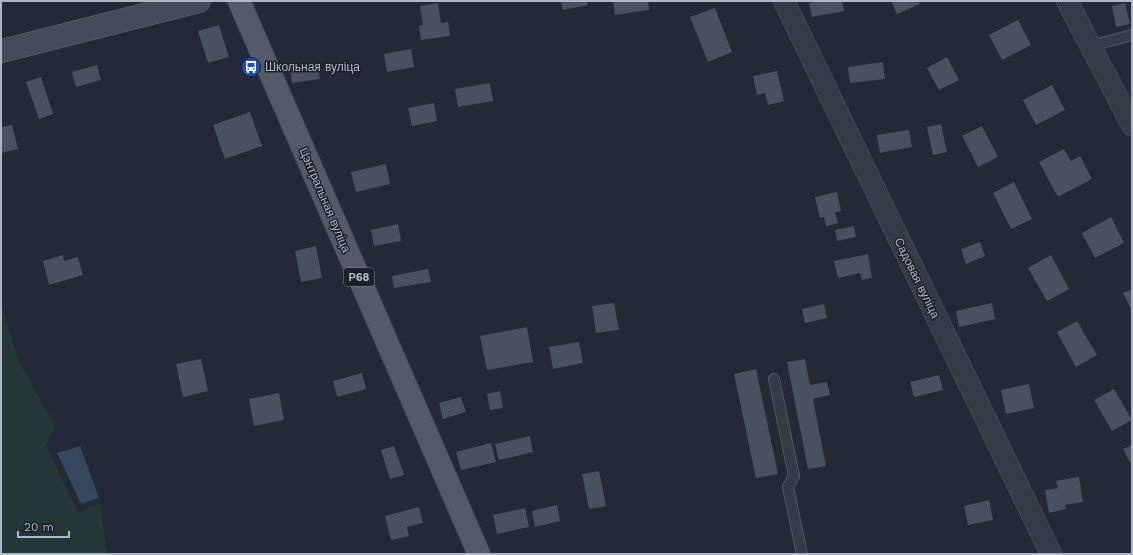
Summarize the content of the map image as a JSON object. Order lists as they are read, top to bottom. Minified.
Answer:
{"streets":{"main road":["Цэнтральная вуліца","Р68"],"street":["Садовая вуліца"]},"places":{"bus stop":["Школьная вуліца"]},"scale_bar":"20 m"}
